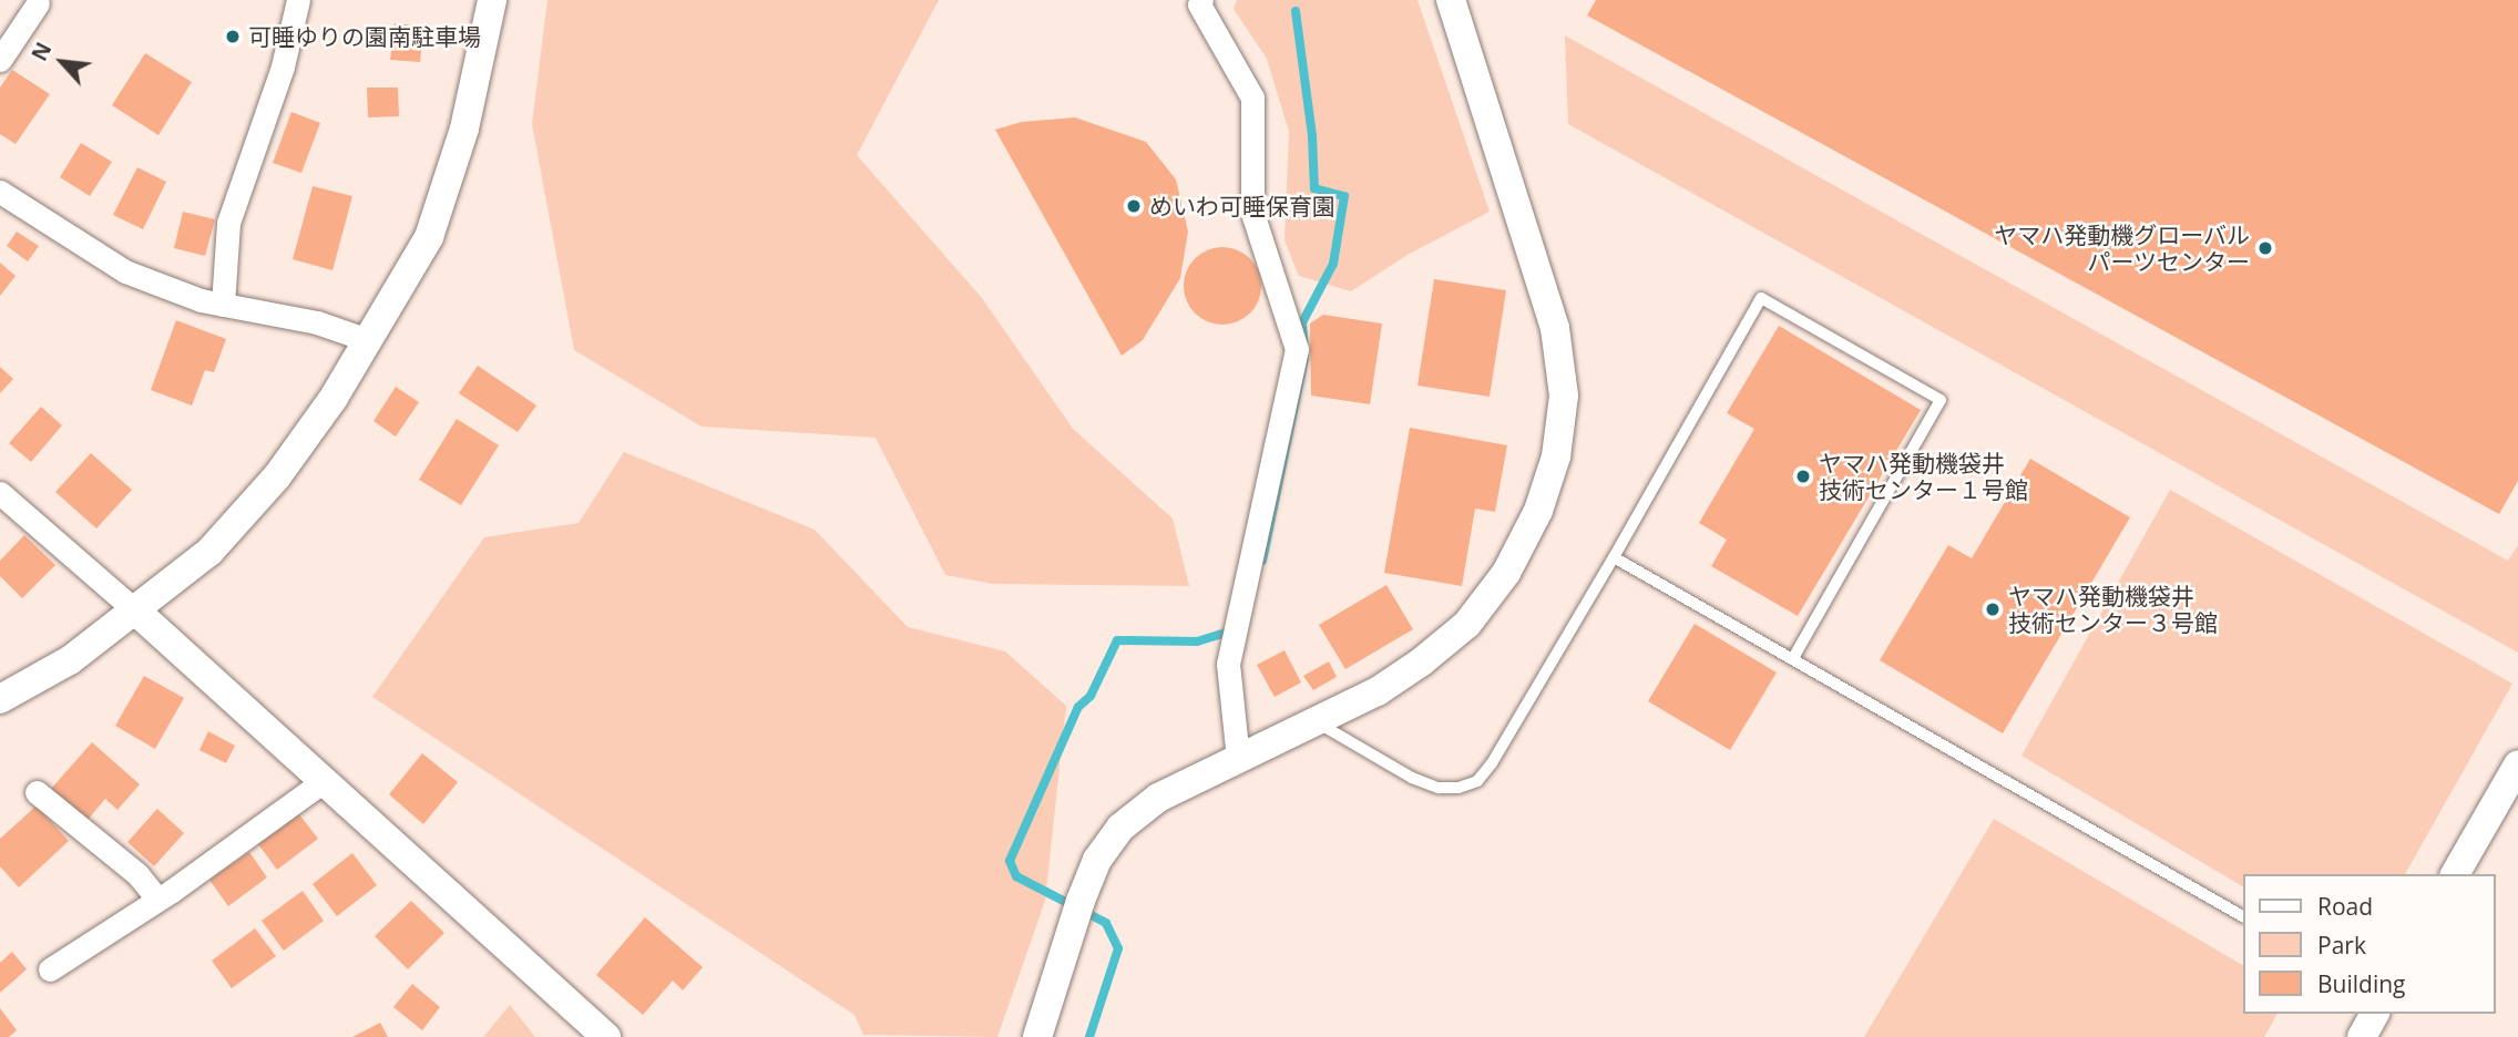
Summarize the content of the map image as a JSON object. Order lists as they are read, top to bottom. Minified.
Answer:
{"places":["可睡ゆりの園南駐車場","めいわ可睡保育園","ヤマハ発動機グローバル パーツセンター","ヤマハ発動機袋井 技術センター１号館","ヤマハ発動機袋井 技術センター３号館"],"legend":["Road","Park","Building"],"north":"top left"}
